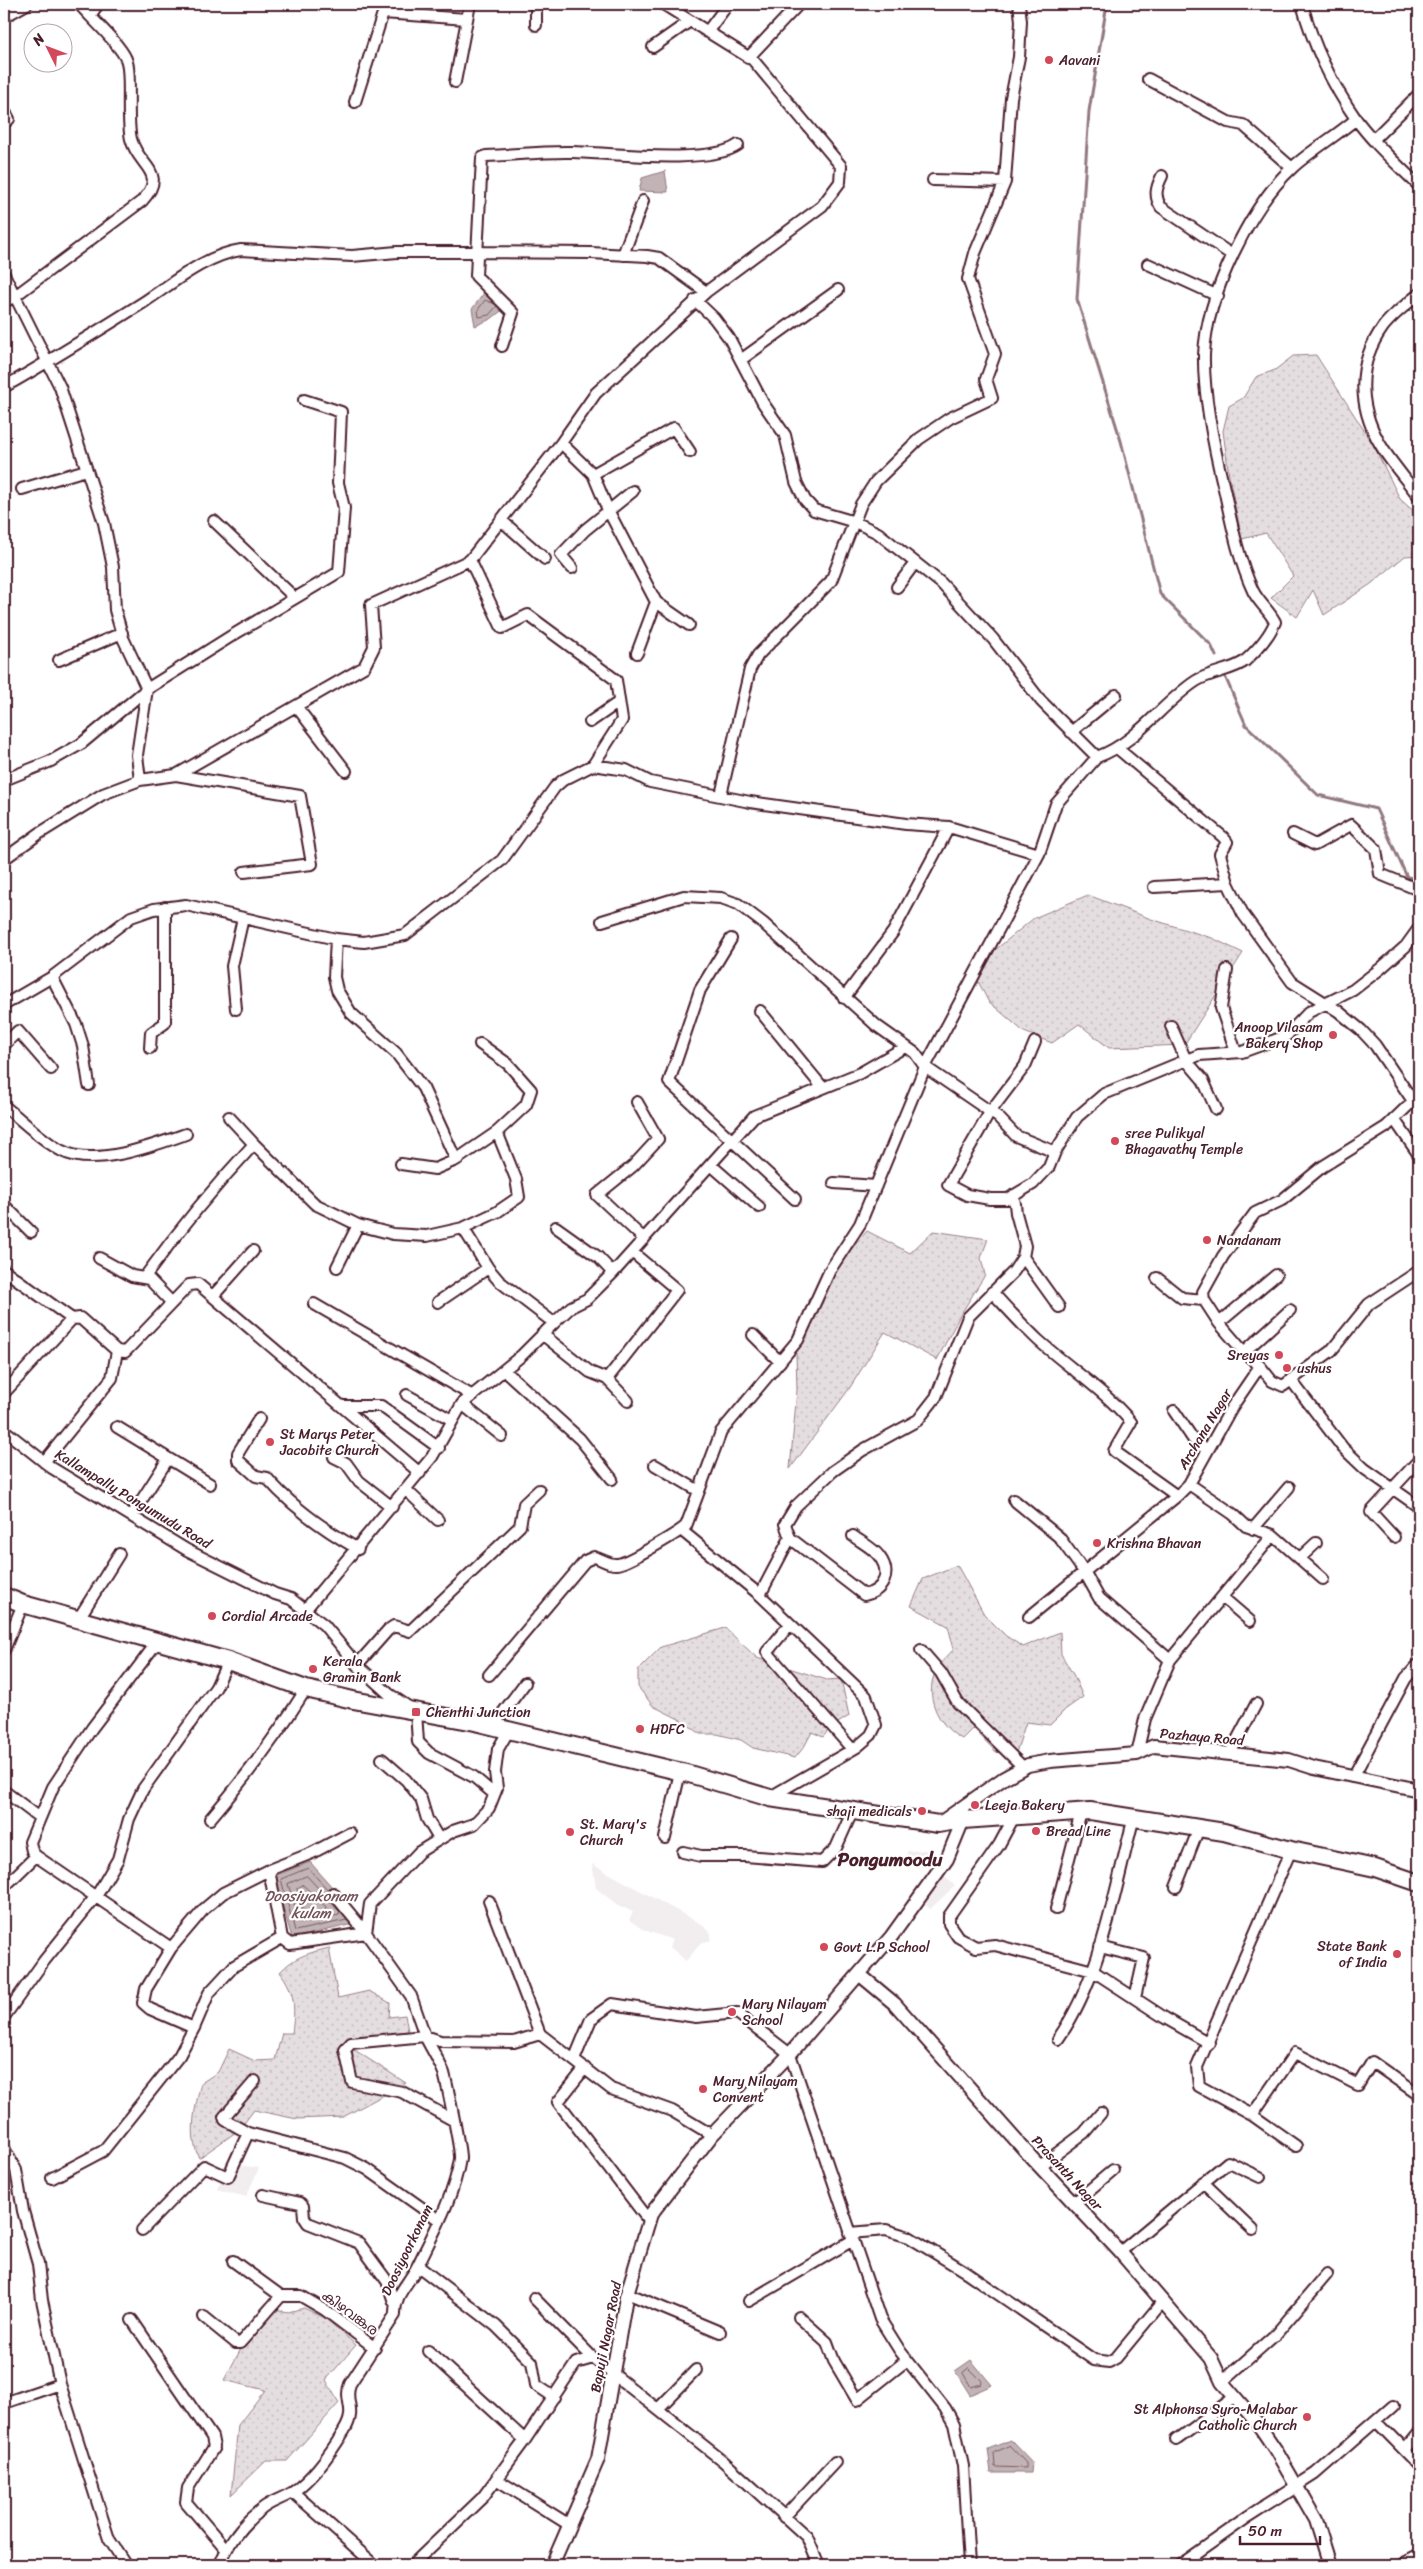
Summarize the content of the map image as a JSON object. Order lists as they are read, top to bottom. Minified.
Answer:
{"streets":{"street":["Archana Nagar","Kallampally Pongumudu Road","Pazhaya Road","Prasanth Nagar","Doosiyoorkonam","കിഴവങ്കര","Bapuji Nagar Road"]},"crossings":[["Prasanth Nagar","Bapuji Nagar Road"],["Doosiyoorkonam","കിഴവങ്കര"]],"districts":["Pongumoodu"],"water":["Doosiyakonam kulam"],"places":{"other":["Aavani","Anoop Vilasam Bakery Shop","sree Pulikyal Bhagavathy Temple","Nandanam","Sreyas","ushus","St Marys Peter Jacobite Church","Krishna Bhavan","Cordial Arcade","Kerala Gramin Bank","HDFC","Leeja Bakery","shaji medicals","Bread Line","St. Mary's Church","Govt L.P School","State Bank of India","Mary Nilayam School","Mary Nilayam Convent","St Alphonsa Syro-Malabar Catholic Church"],"transit":["Chenthi Junction"]},"scale_bar":"50 m","north":"top left"}
